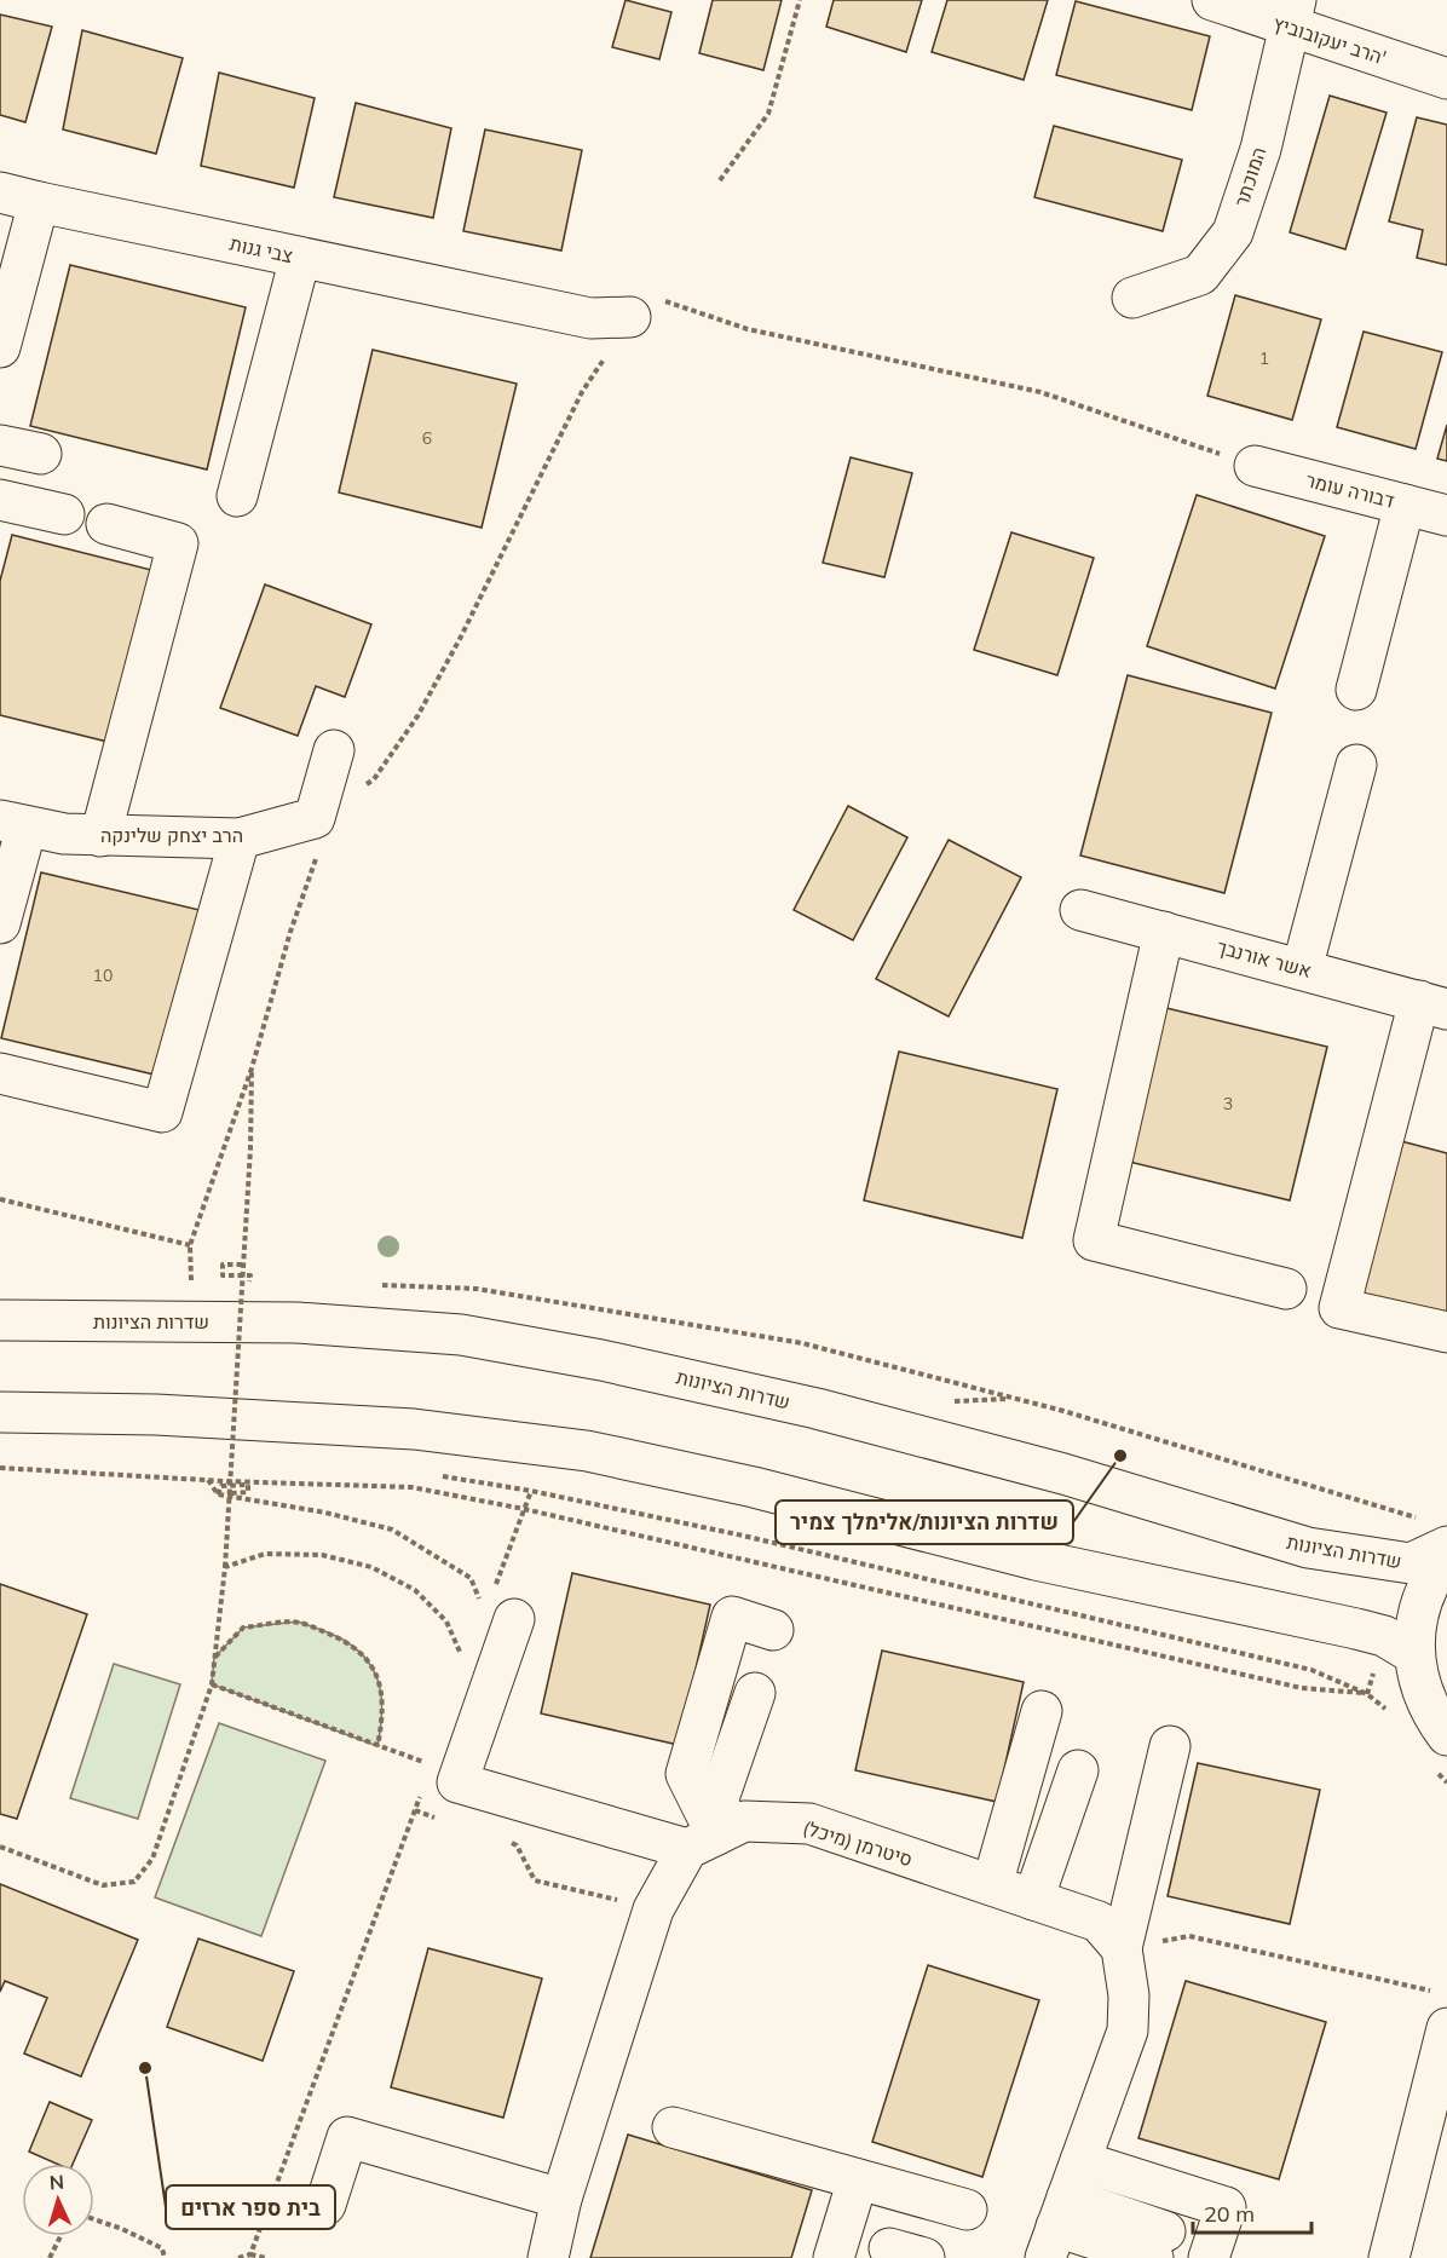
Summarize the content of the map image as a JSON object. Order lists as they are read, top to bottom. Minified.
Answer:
{"streets":{"street":["הרב יעקובוביץ'","המוכתר","צבי גנות","דבורה עומר","הרב יצחק שלינקה","אשר אורנבך","שדרות הציונות","סיטרמן (מיכל)"]},"crossings":[["הרב יעקובוביץ'","המוכתר"]],"places":["שדרות הציונות/אלימלך צמיר","בית ספר ארזים"],"house_numbers":["1","6","10","3"],"scale_bar":"20 m","north":"top"}
